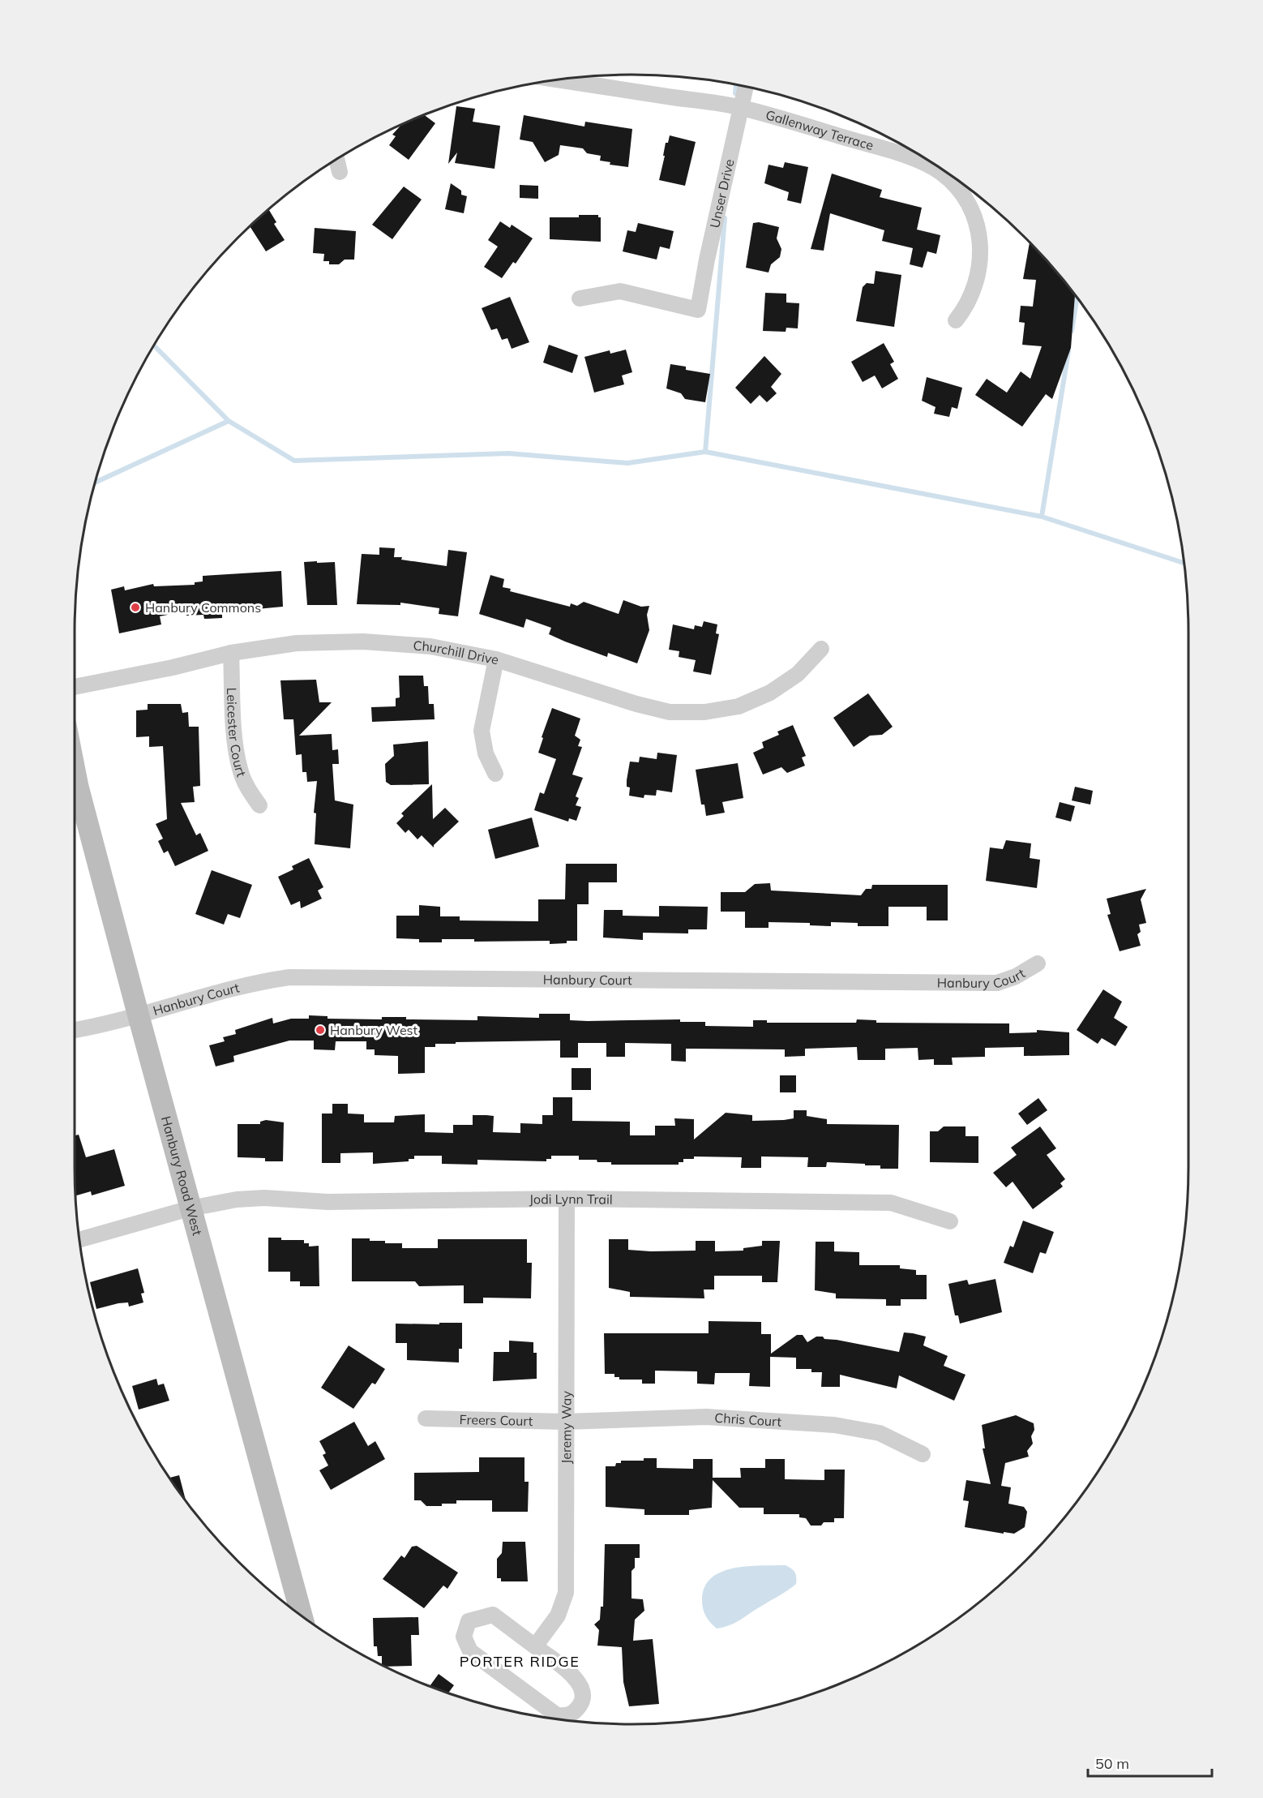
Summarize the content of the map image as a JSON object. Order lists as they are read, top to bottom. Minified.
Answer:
{"streets":{"main road":["Hanbury Road West"],"street":["Gallenway Terrace","Unser Drive","Churchill Drive","Leicester Court","Hanbury Court","Jodi Lynn Trail","Chris Court","Freers Court","Jeremy Way"]},"crossings":[["Gallenway Terrace","Unser Drive"],["Churchill Drive","Leicester Court"],["Hanbury Court","Hanbury Road West"],["Hanbury Road West","Jodi Lynn Trail"],["Jodi Lynn Trail","Jeremy Way"],["Chris Court","Freers Court"],["Chris Court","Jeremy Way"],["Freers Court","Jeremy Way"]],"districts":["PORTER RIDGE"],"places":["Hanbury Commons","Hanbury West"],"scale_bar":"50 m"}
